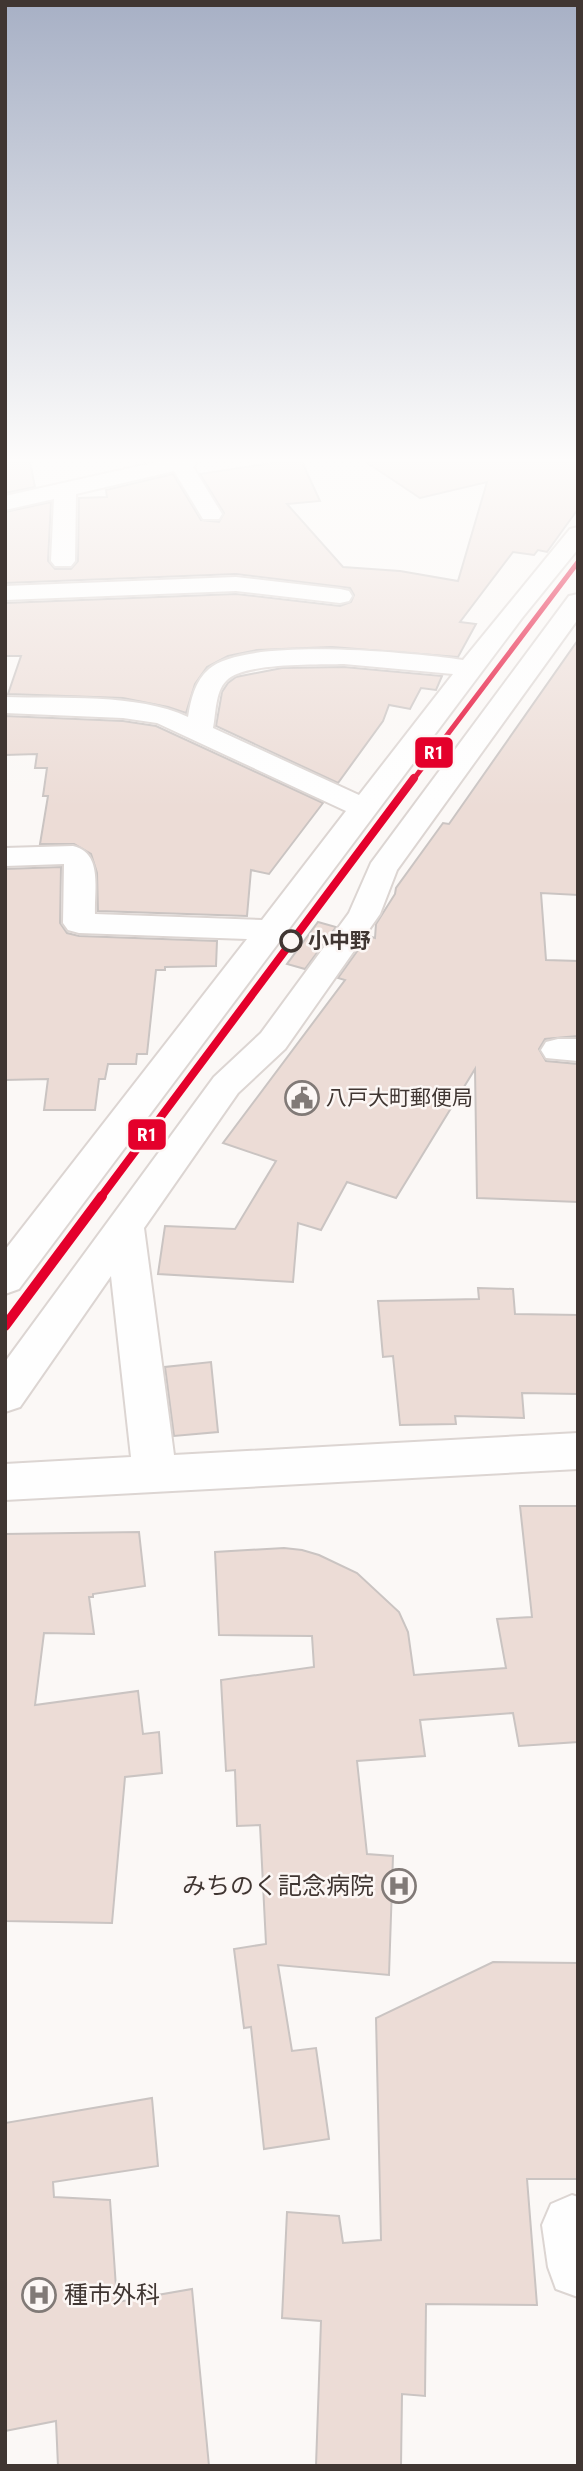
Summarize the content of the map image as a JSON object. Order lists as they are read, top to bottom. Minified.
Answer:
{"places":{"other":["小中野"],"public building":["八戸大町郵便局"],"hospital":["みちのく記念病院","種市外科"]},"lines":["transit line R1"]}
